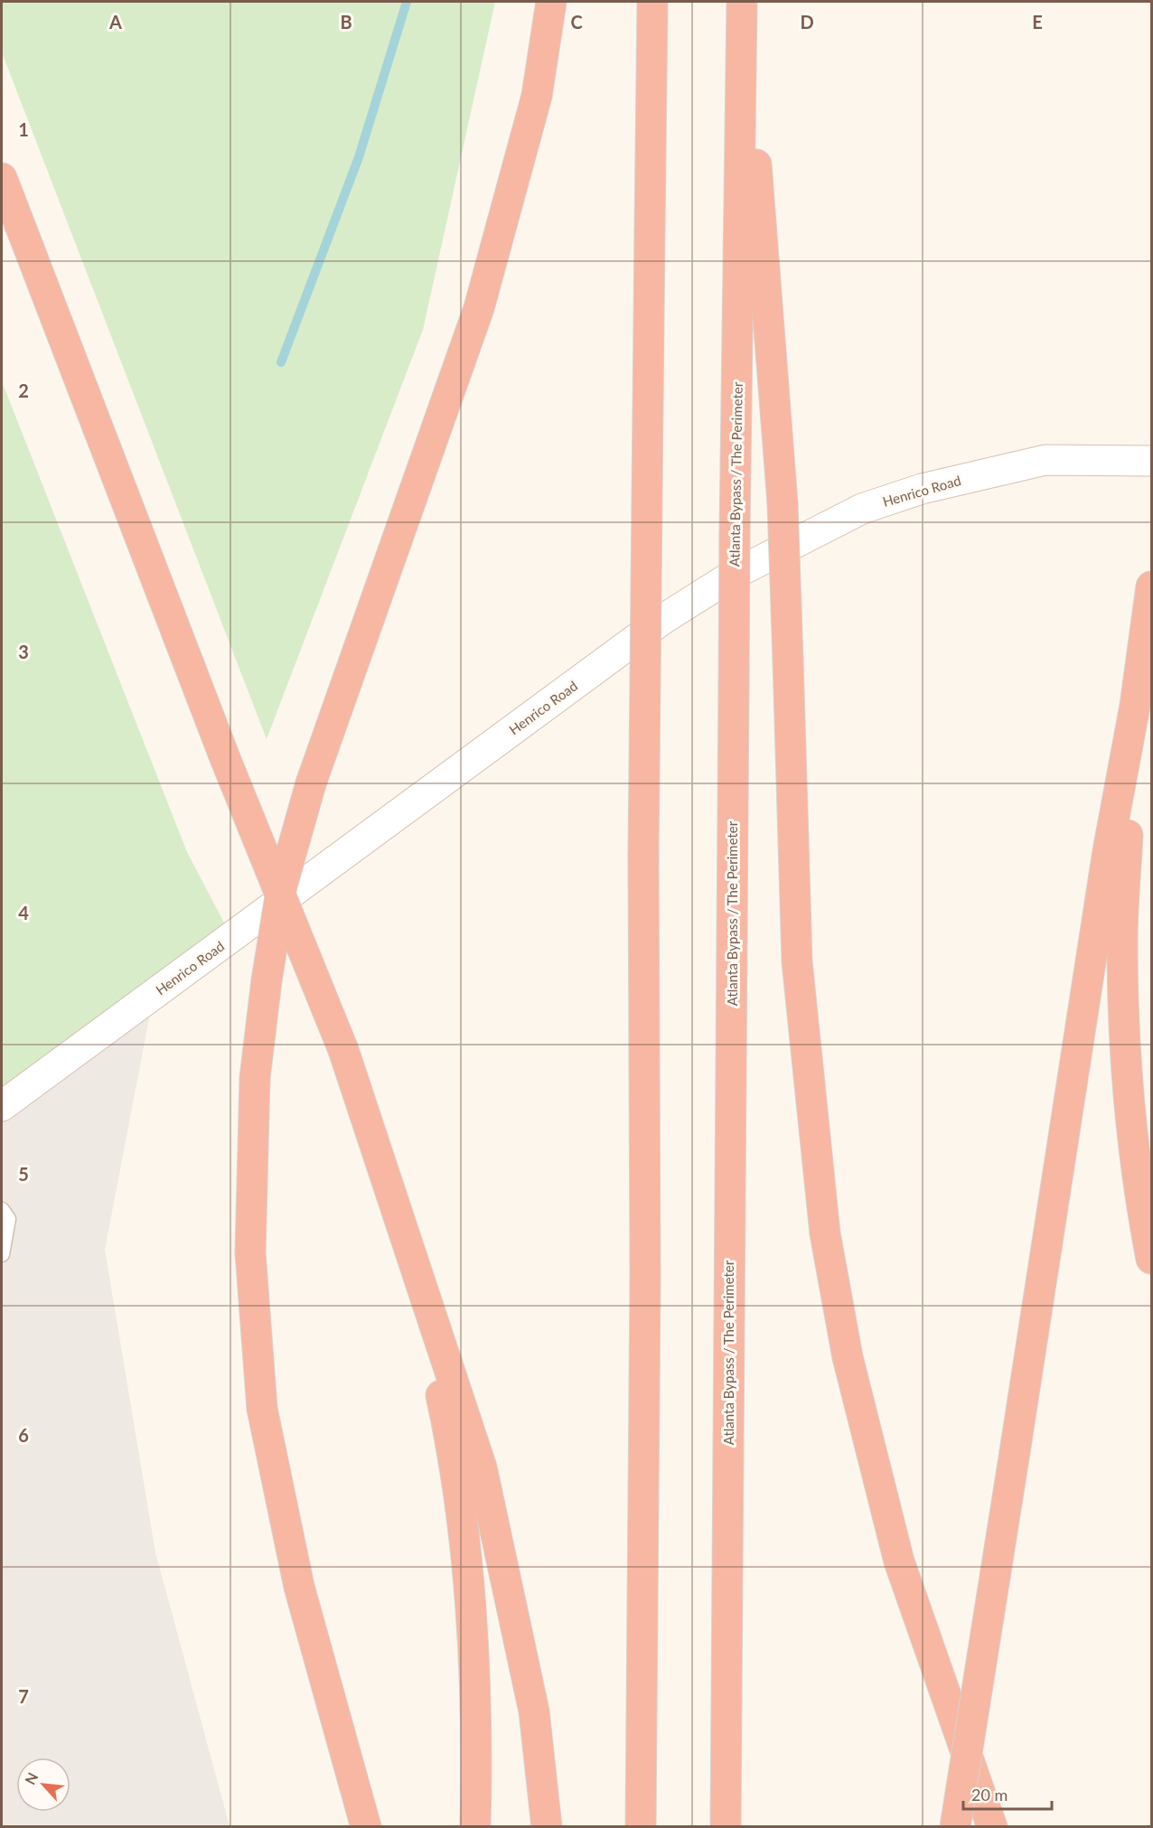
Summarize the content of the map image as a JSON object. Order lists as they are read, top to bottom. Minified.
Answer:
{"streets":{"highway":["Atlanta Bypass / The Perimeter"],"street":["Henrico Road"]},"scale_bar":"20 m","north":"top left","grid":{"columns":["A","B","C","D","E"],"rows":["1","2","3","4","5","6","7"]}}
